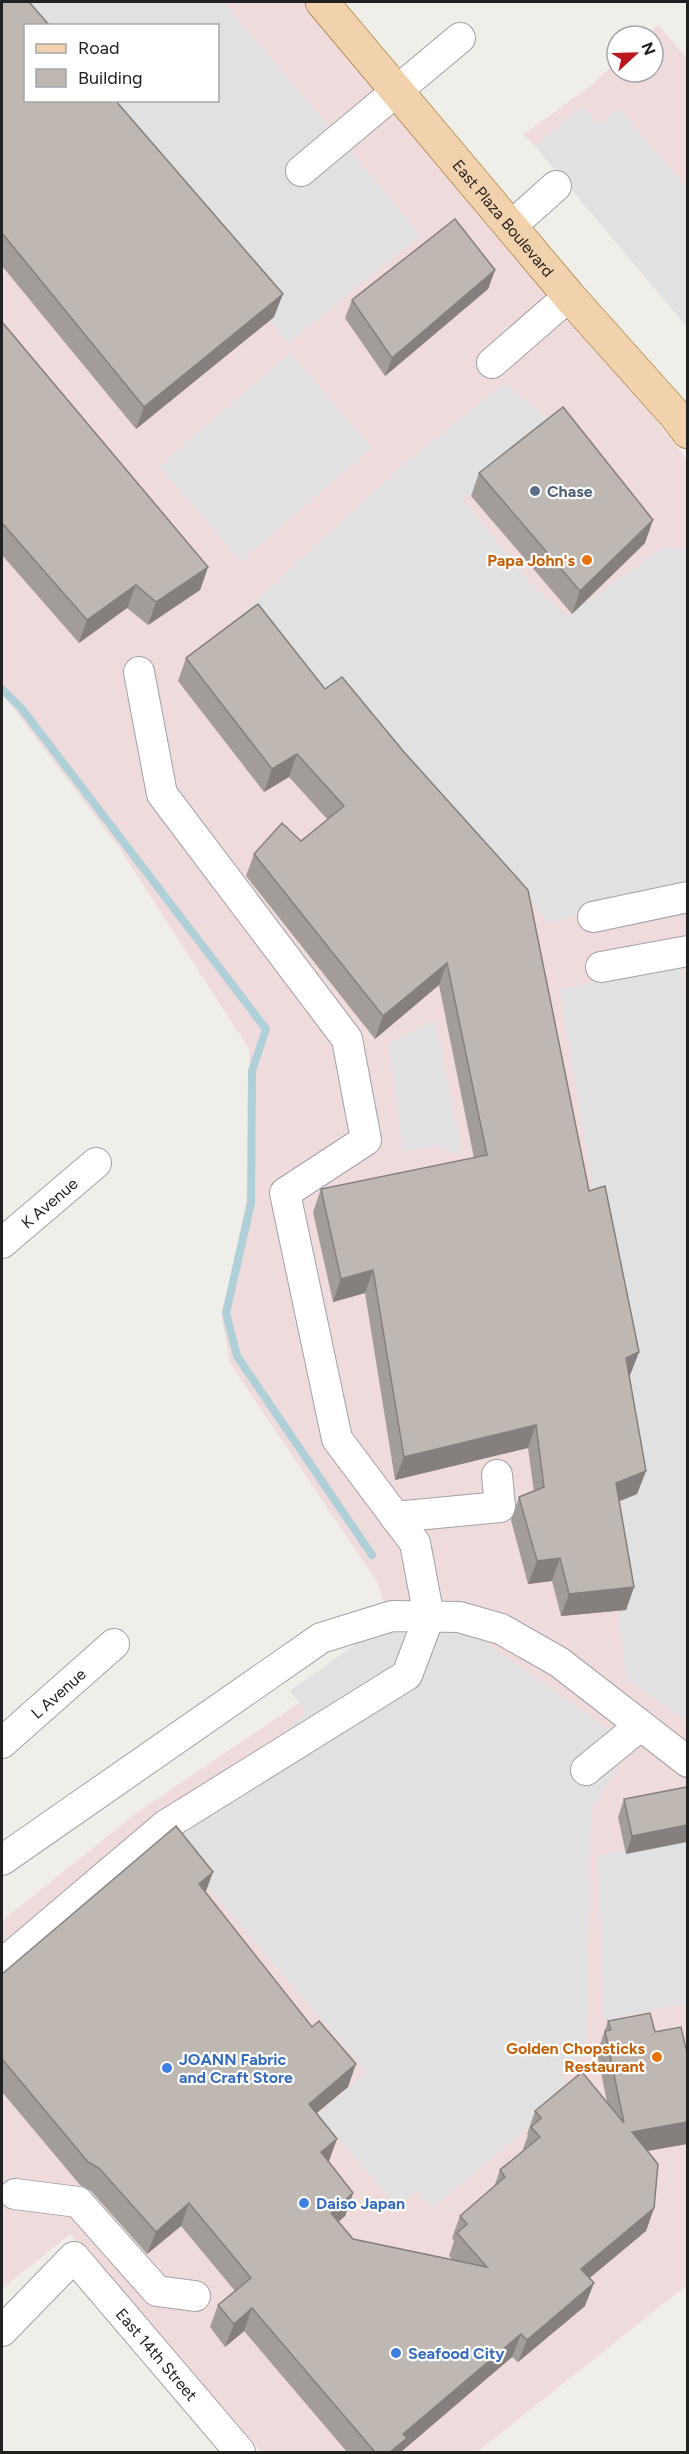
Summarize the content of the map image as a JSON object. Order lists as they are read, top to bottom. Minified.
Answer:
{"streets":{"main road":["East Plaza Boulevard"],"street":["K Avenue","L Avenue","East 14th Street"]},"places":["Chase","Papa John's","Golden Chopsticks Restaurant","JOANN Fabric and Craft Store","Daiso Japan","Seafood City"],"legend":["Road","Building"],"north":"right"}
